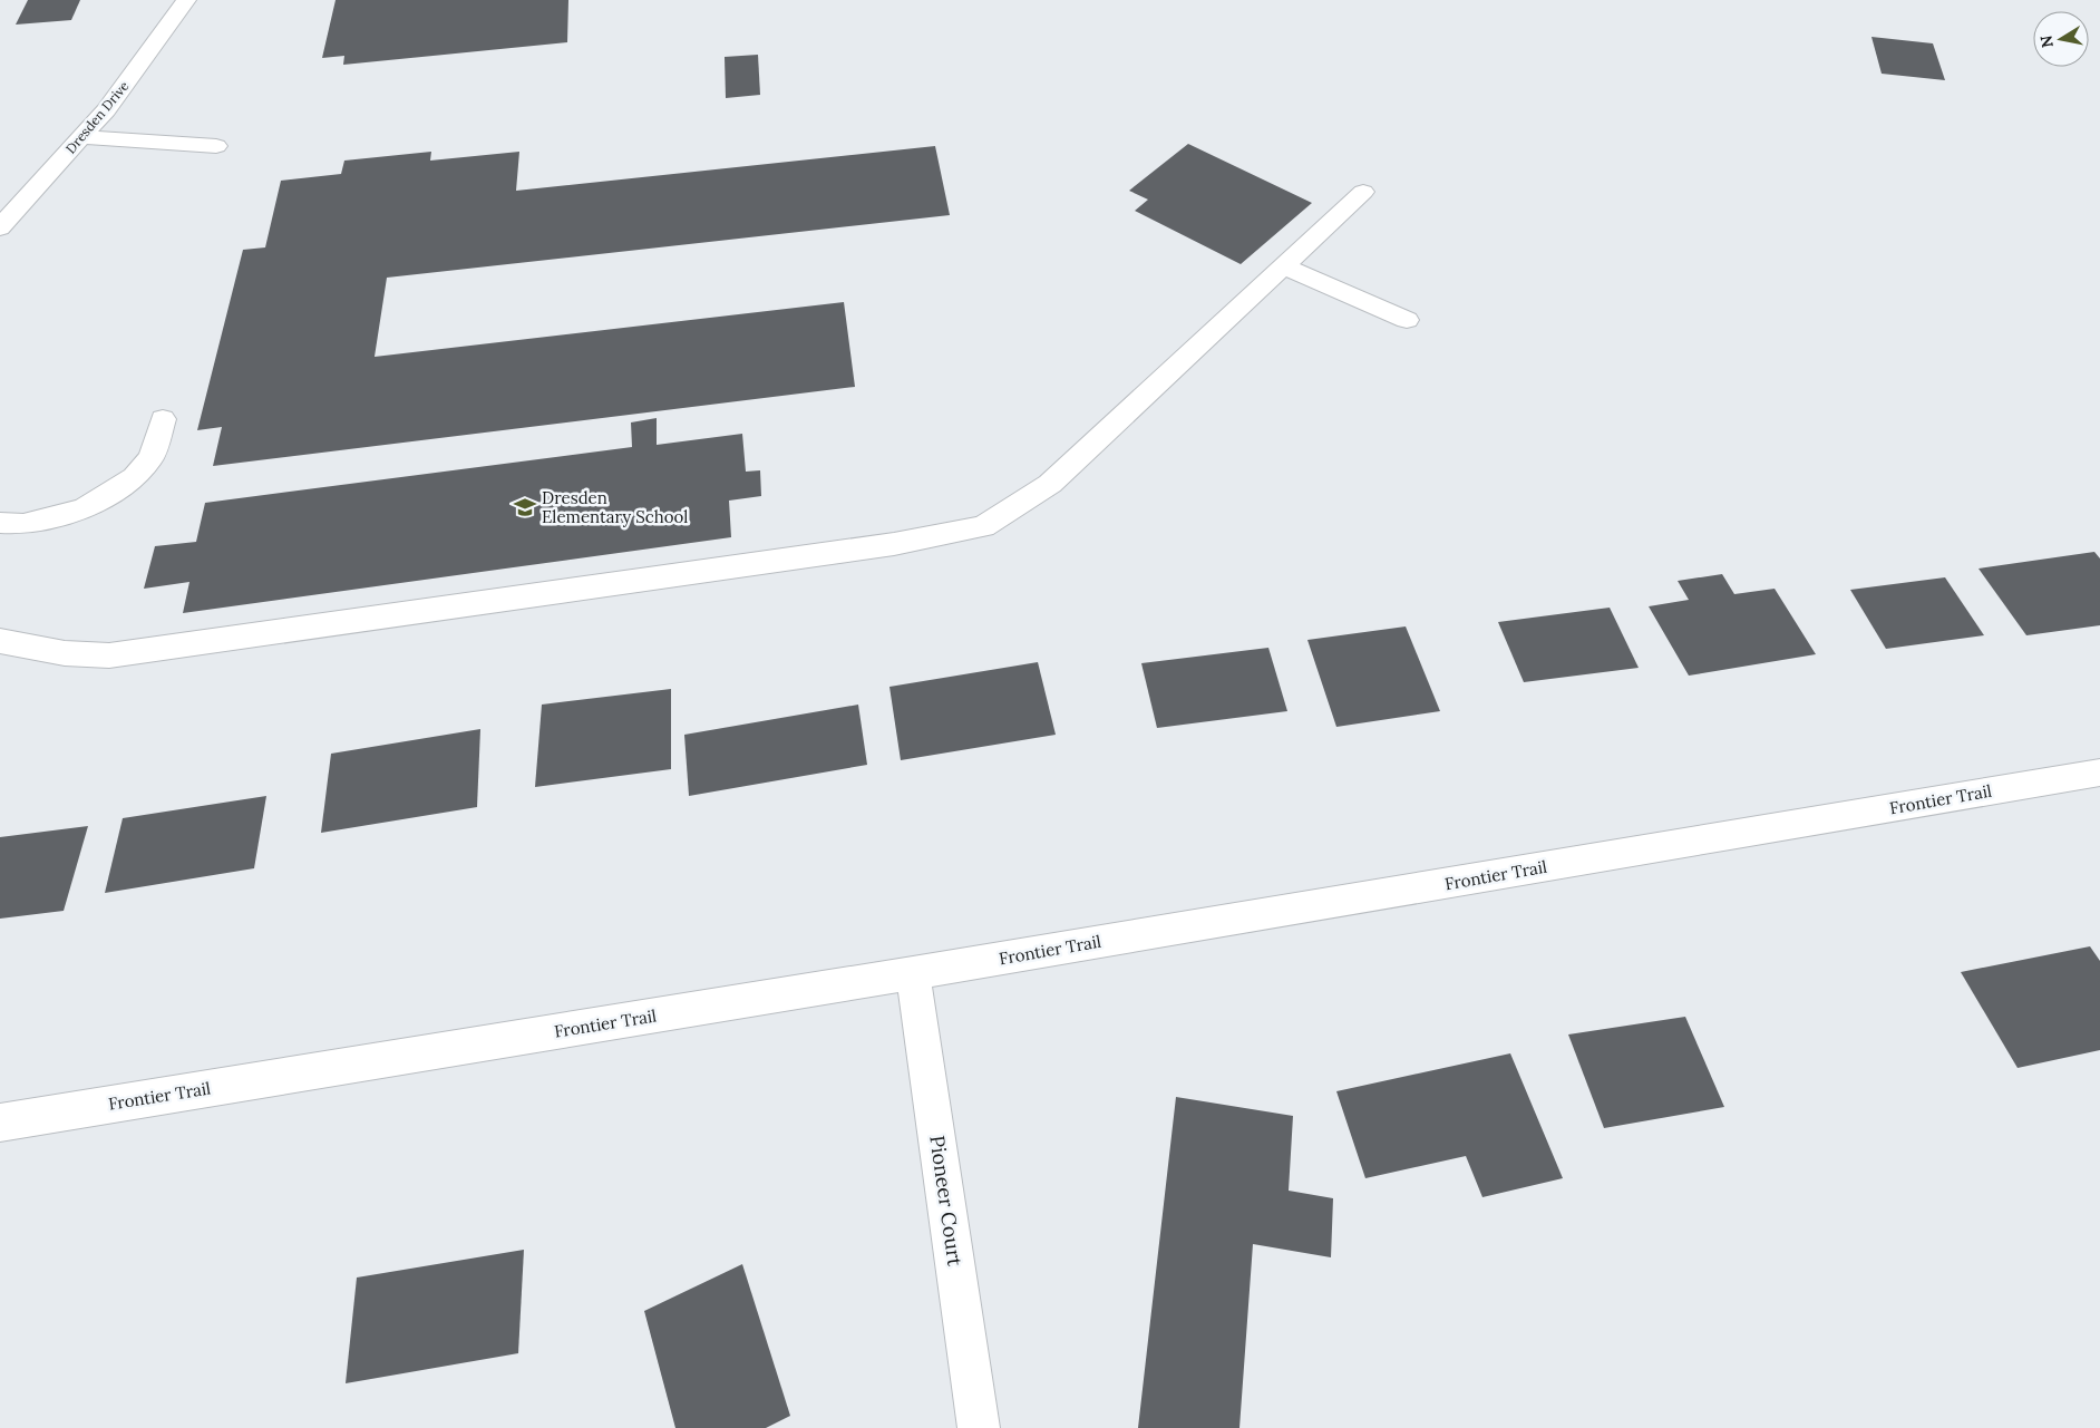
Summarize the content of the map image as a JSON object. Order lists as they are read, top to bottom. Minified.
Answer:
{"streets":{"street":["Dresden Drive","Frontier Trail","Pioneer Court"]},"crossings":[["Frontier Trail","Pioneer Court"]],"places":{"school or university":["Dresden Elementary School"]},"north":"left"}
